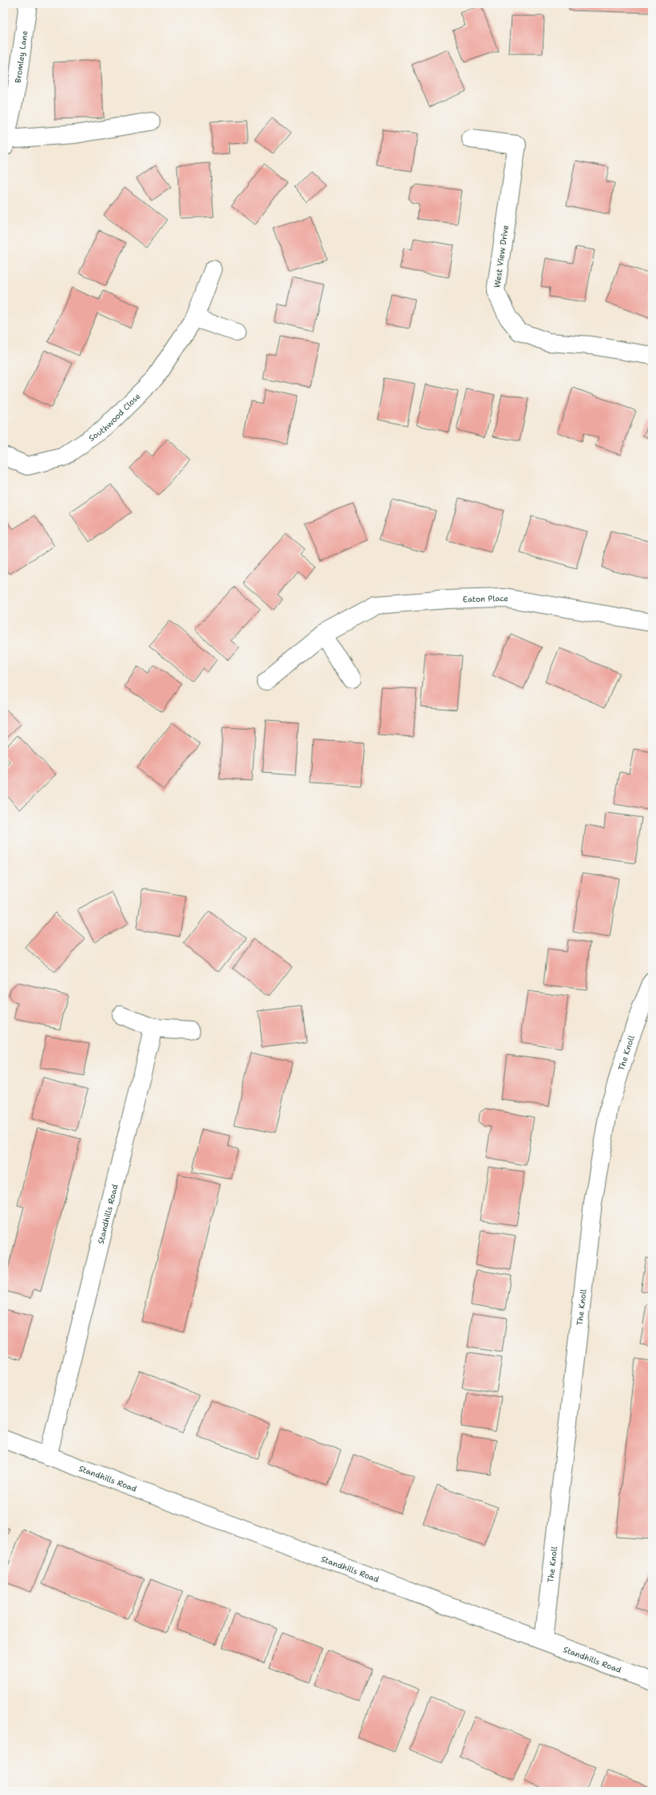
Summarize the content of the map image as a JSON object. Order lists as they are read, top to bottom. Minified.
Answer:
{"streets":{"street":["Bromley Lane","West View Drive","Southwood Close","Eaton Place","The Knoll","Standhills Road"]},"crossings":[["The Knoll","Standhills Road"]]}
